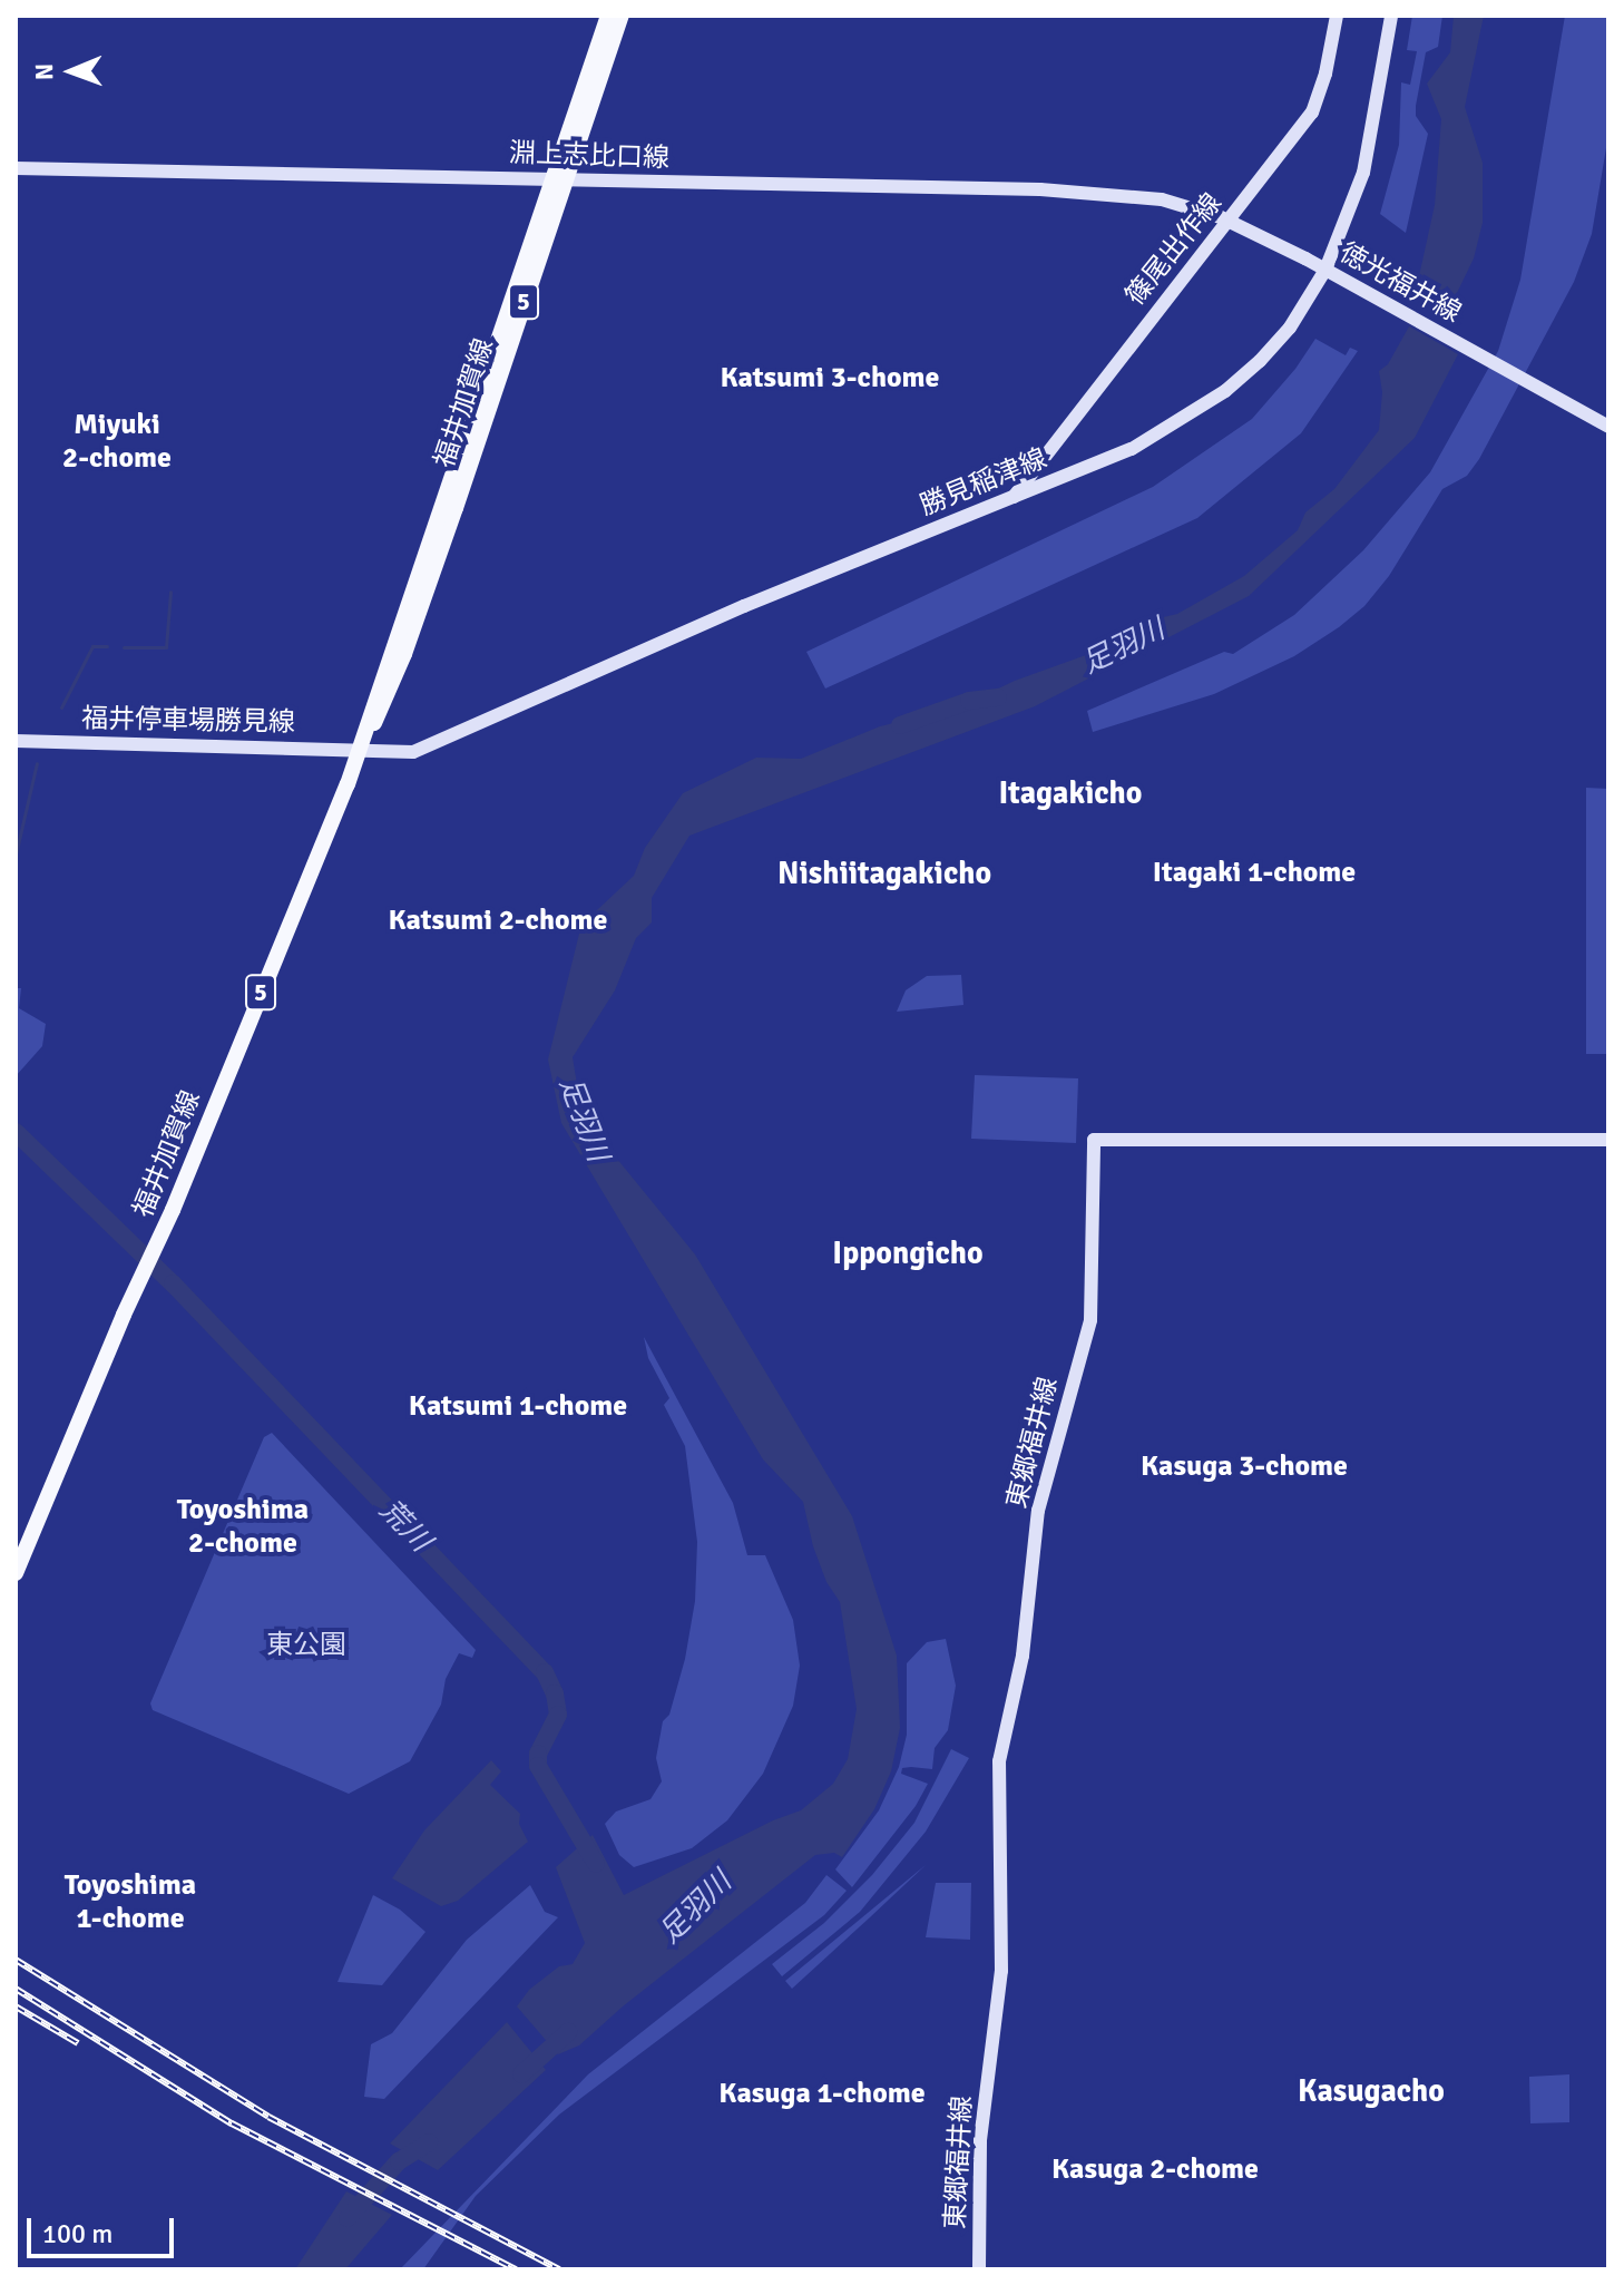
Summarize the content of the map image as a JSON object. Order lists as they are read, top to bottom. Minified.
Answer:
{"streets":{"main road":["淵上志比口線","篠尾出作線","徳光福井線","5","福井加賀線","勝見稲津線","福井停車場勝見線","東郷福井線"]},"crossings":[["淵上志比口線","徳光福井線"],["淵上志比口線","福井加賀線"],["篠尾出作線","勝見稲津線"],["徳光福井線","勝見稲津線"],["福井加賀線","勝見稲津線"],["福井加賀線","福井停車場勝見線"],["勝見稲津線","福井停車場勝見線"]],"districts":["Katsumi 3-chome","Miyuki 2-chome","Itagakicho","Nishiitagakicho","Itagaki 1-chome","Katsumi 2-chome","Ippongicho","Katsumi 1-chome","Kasuga 3-chome","Toyoshima 2-chome","Toyoshima 1-chome","Kasugacho","Kasuga 1-chome","Kasuga 2-chome"],"water":["足羽川","荒川"],"parks":["東公園"],"scale_bar":"100 m","north":"left"}
